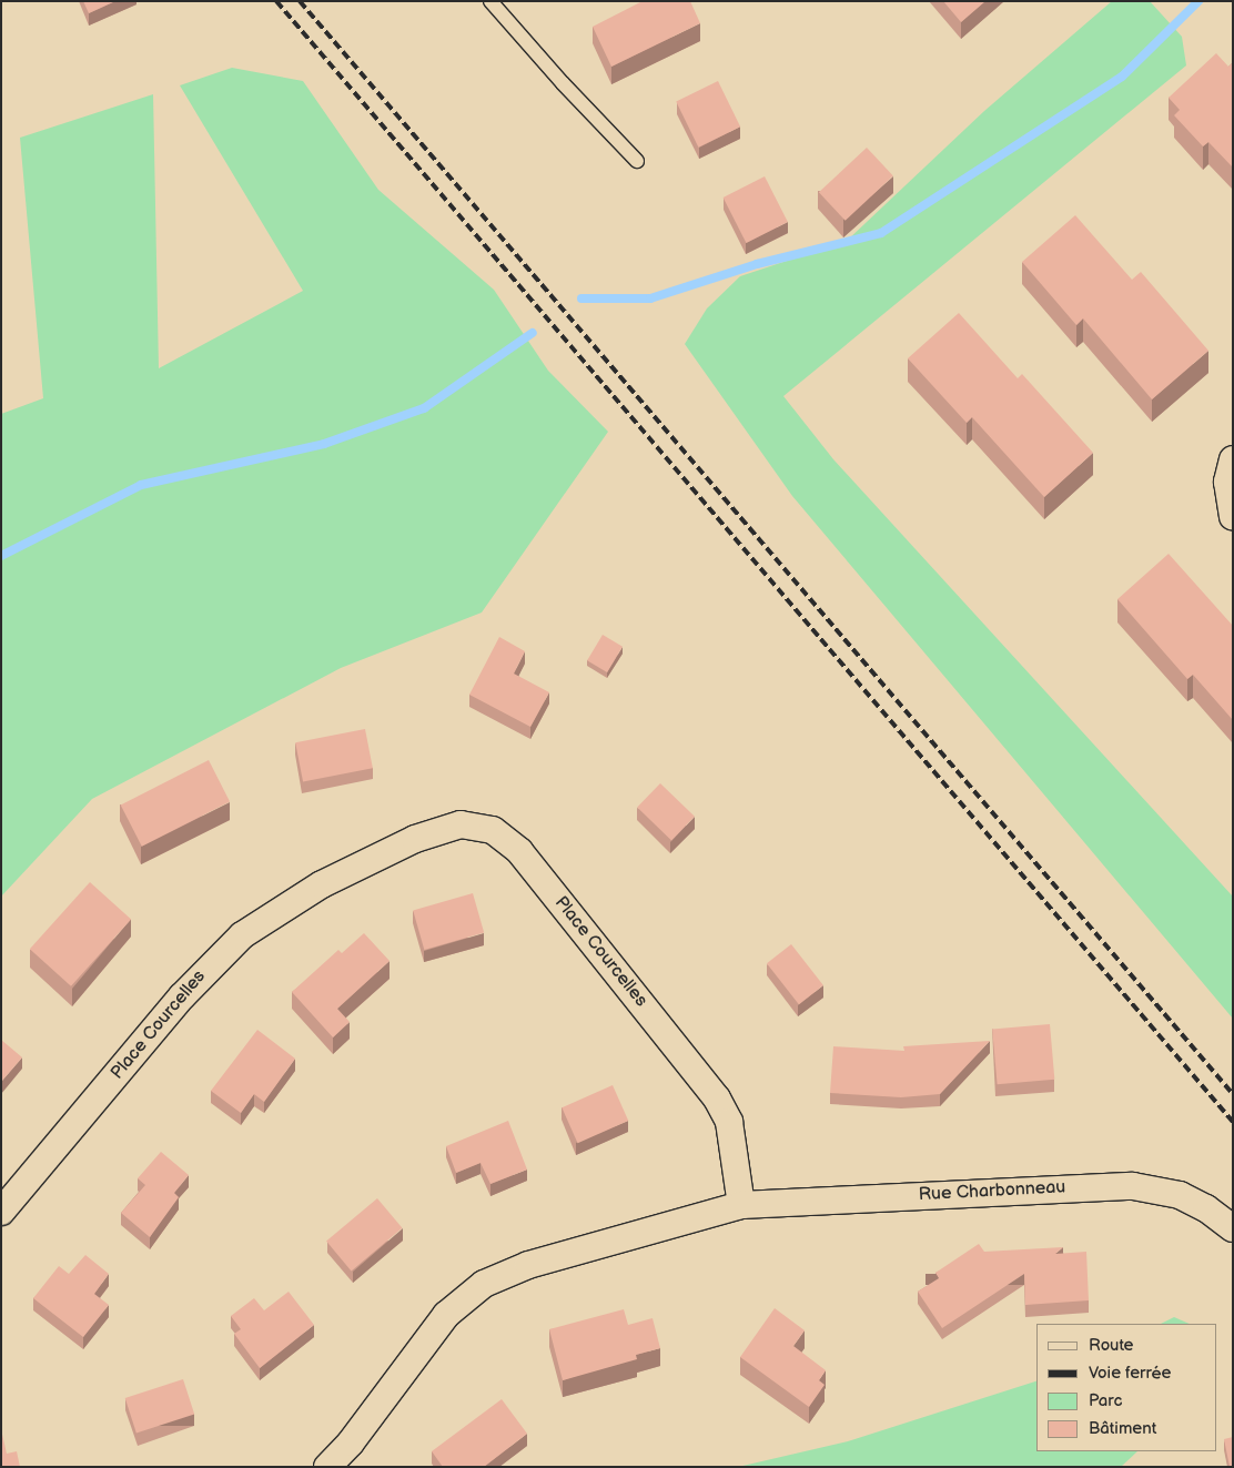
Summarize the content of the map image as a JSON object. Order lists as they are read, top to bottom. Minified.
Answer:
{"streets":{"street":["Place Courcelles","Rue Charbonneau"]},"crossings":[["Place Courcelles","Rue Charbonneau"]],"legend":["Route","Voie ferrée","Parc","Bâtiment"]}
